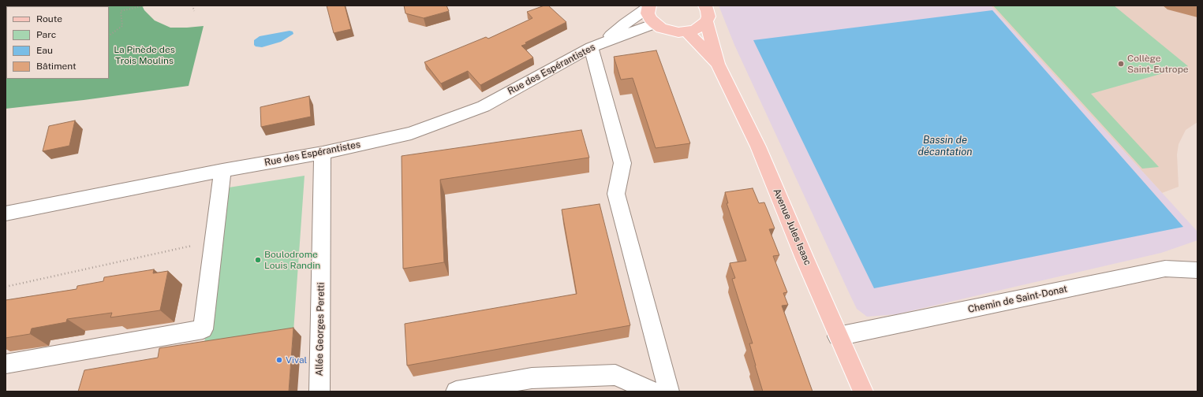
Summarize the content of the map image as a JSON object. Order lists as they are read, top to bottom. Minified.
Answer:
{"streets":{"main road":["Avenue Jules Isaac"],"street":["Rue des Espérantistes","Chemin de Saint-Donat","Allée Georges Peretti"]},"crossings":[["Rue des Espérantistes","Allée Georges Peretti"],["Avenue Jules Isaac","Chemin de Saint-Donat"]],"water":["Bassin de décantation"],"parks":["La Pinède des Trois Moulins"],"places":["Collège Saint-Eutrope","Boulodrome Louis Randin","Vival"],"legend":["Route","Parc","Eau","Bâtiment"]}
